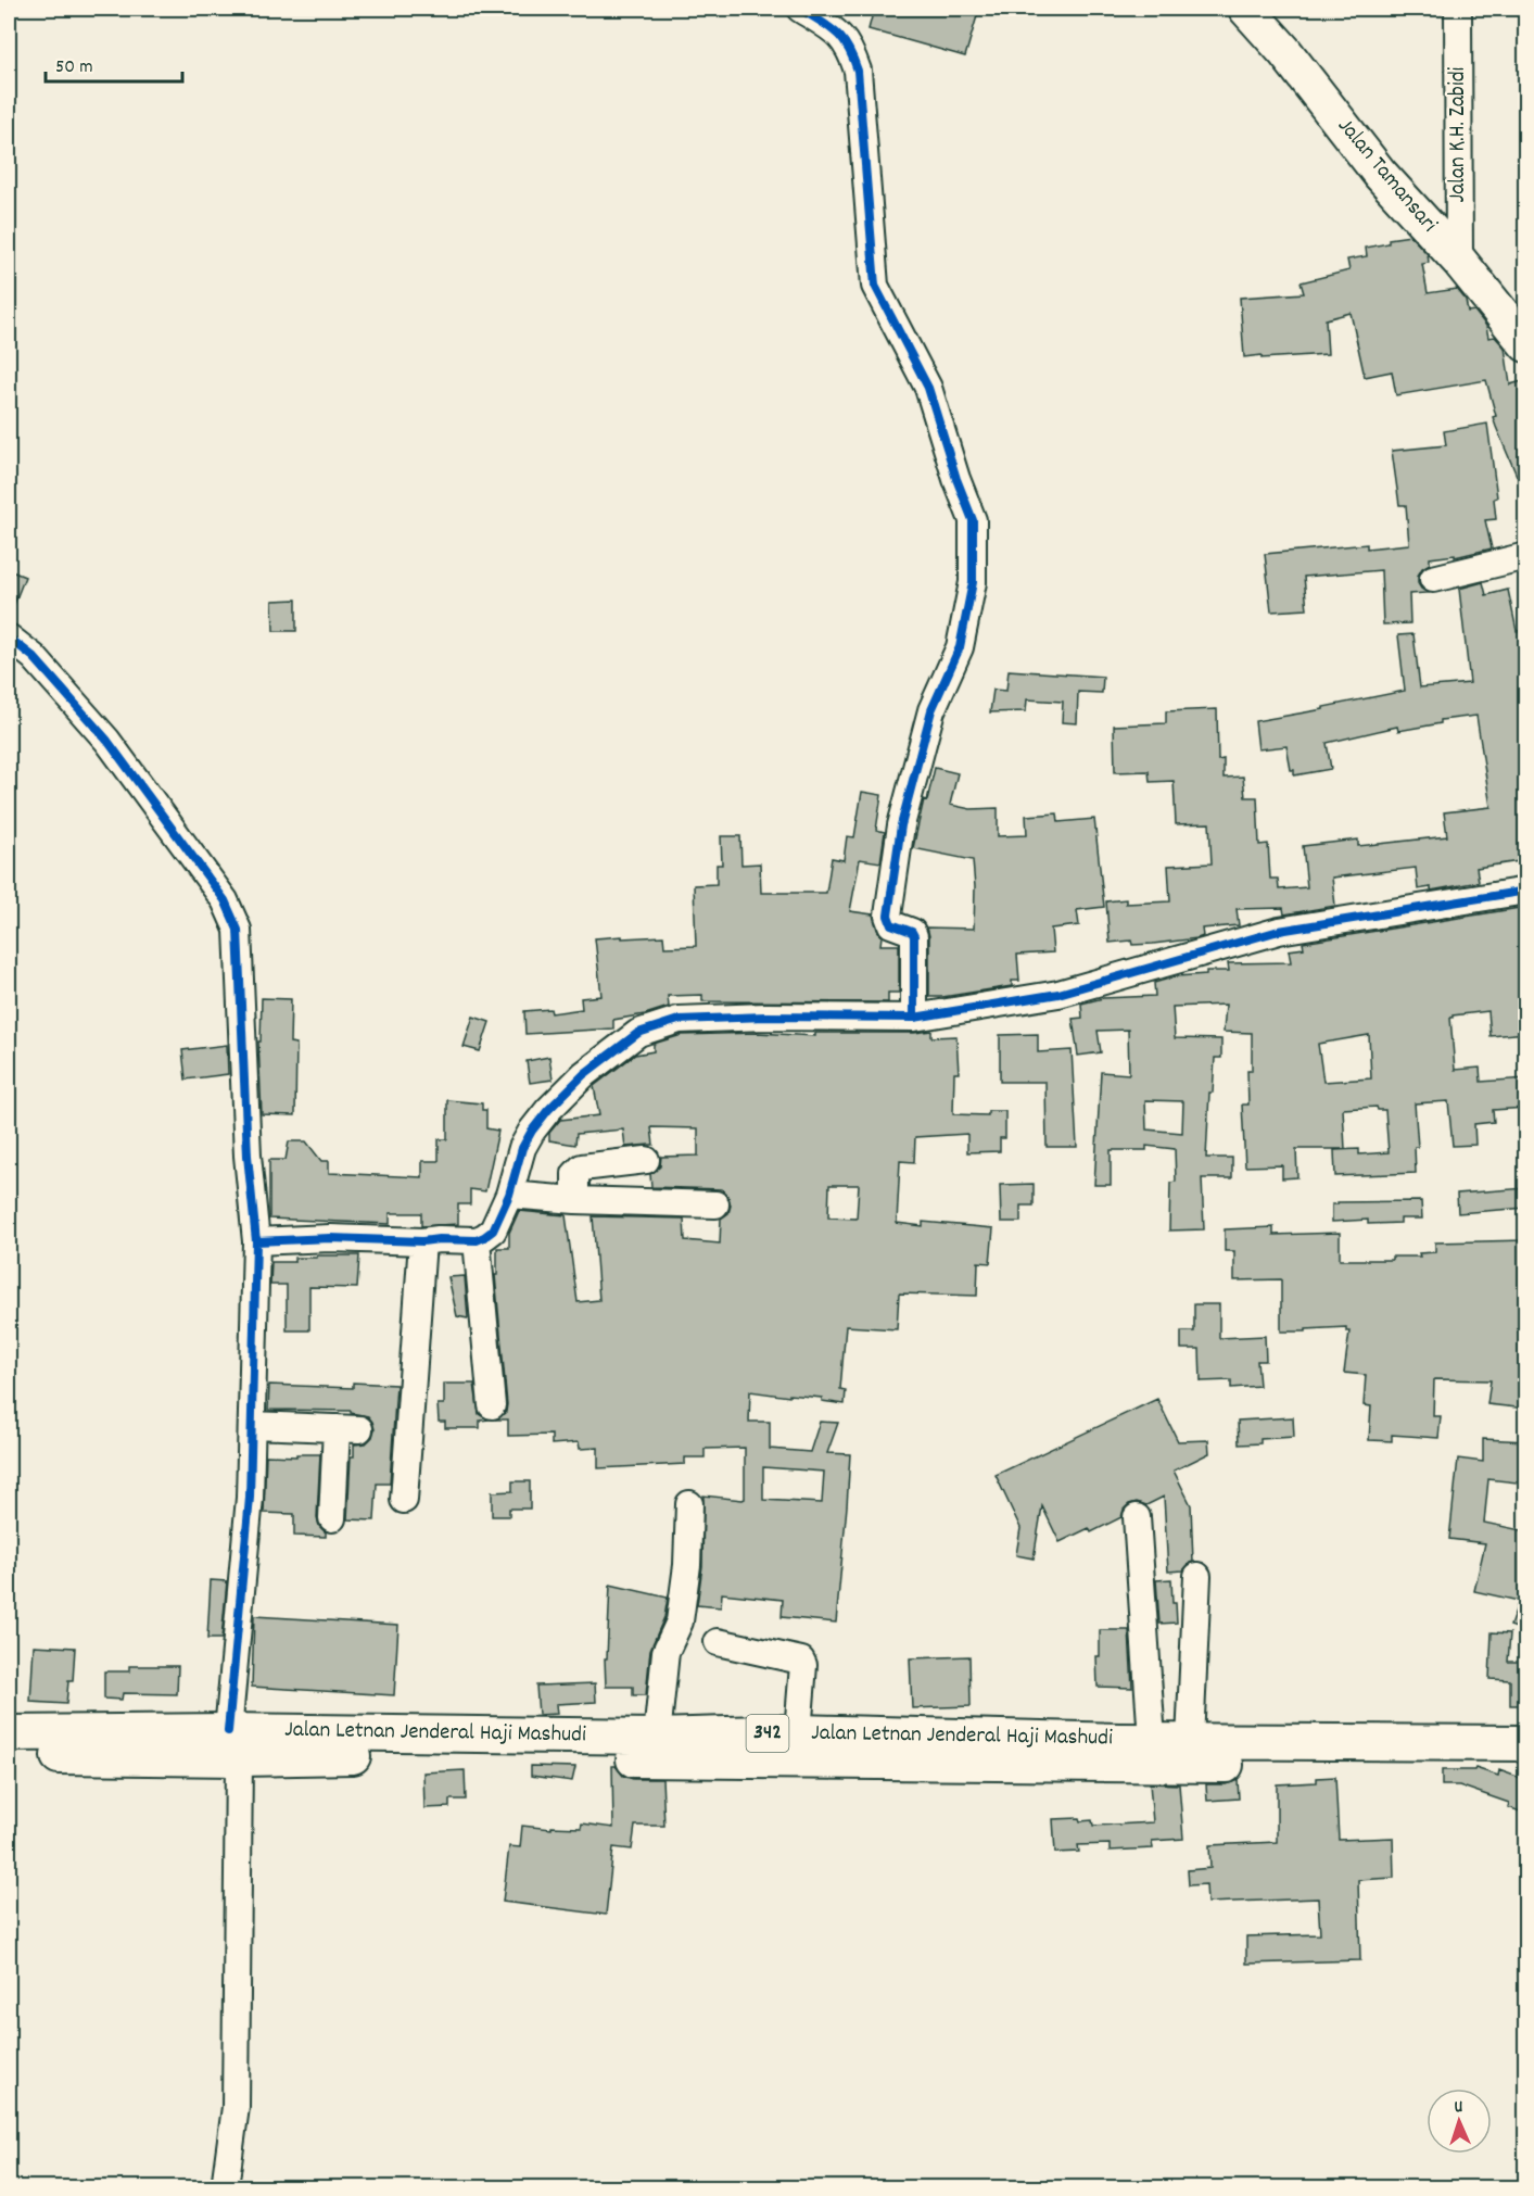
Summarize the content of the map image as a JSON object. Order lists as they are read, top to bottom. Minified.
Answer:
{"streets":{"main road":["Jalan Tamansari","Jalan Letnan Jenderal Haji Mashudi","342"],"street":["Jalan K.H. Zabidi"]},"crossings":[["Jalan K.H. Zabidi","Jalan Tamansari"]],"scale_bar":"50 m","north":"top"}
